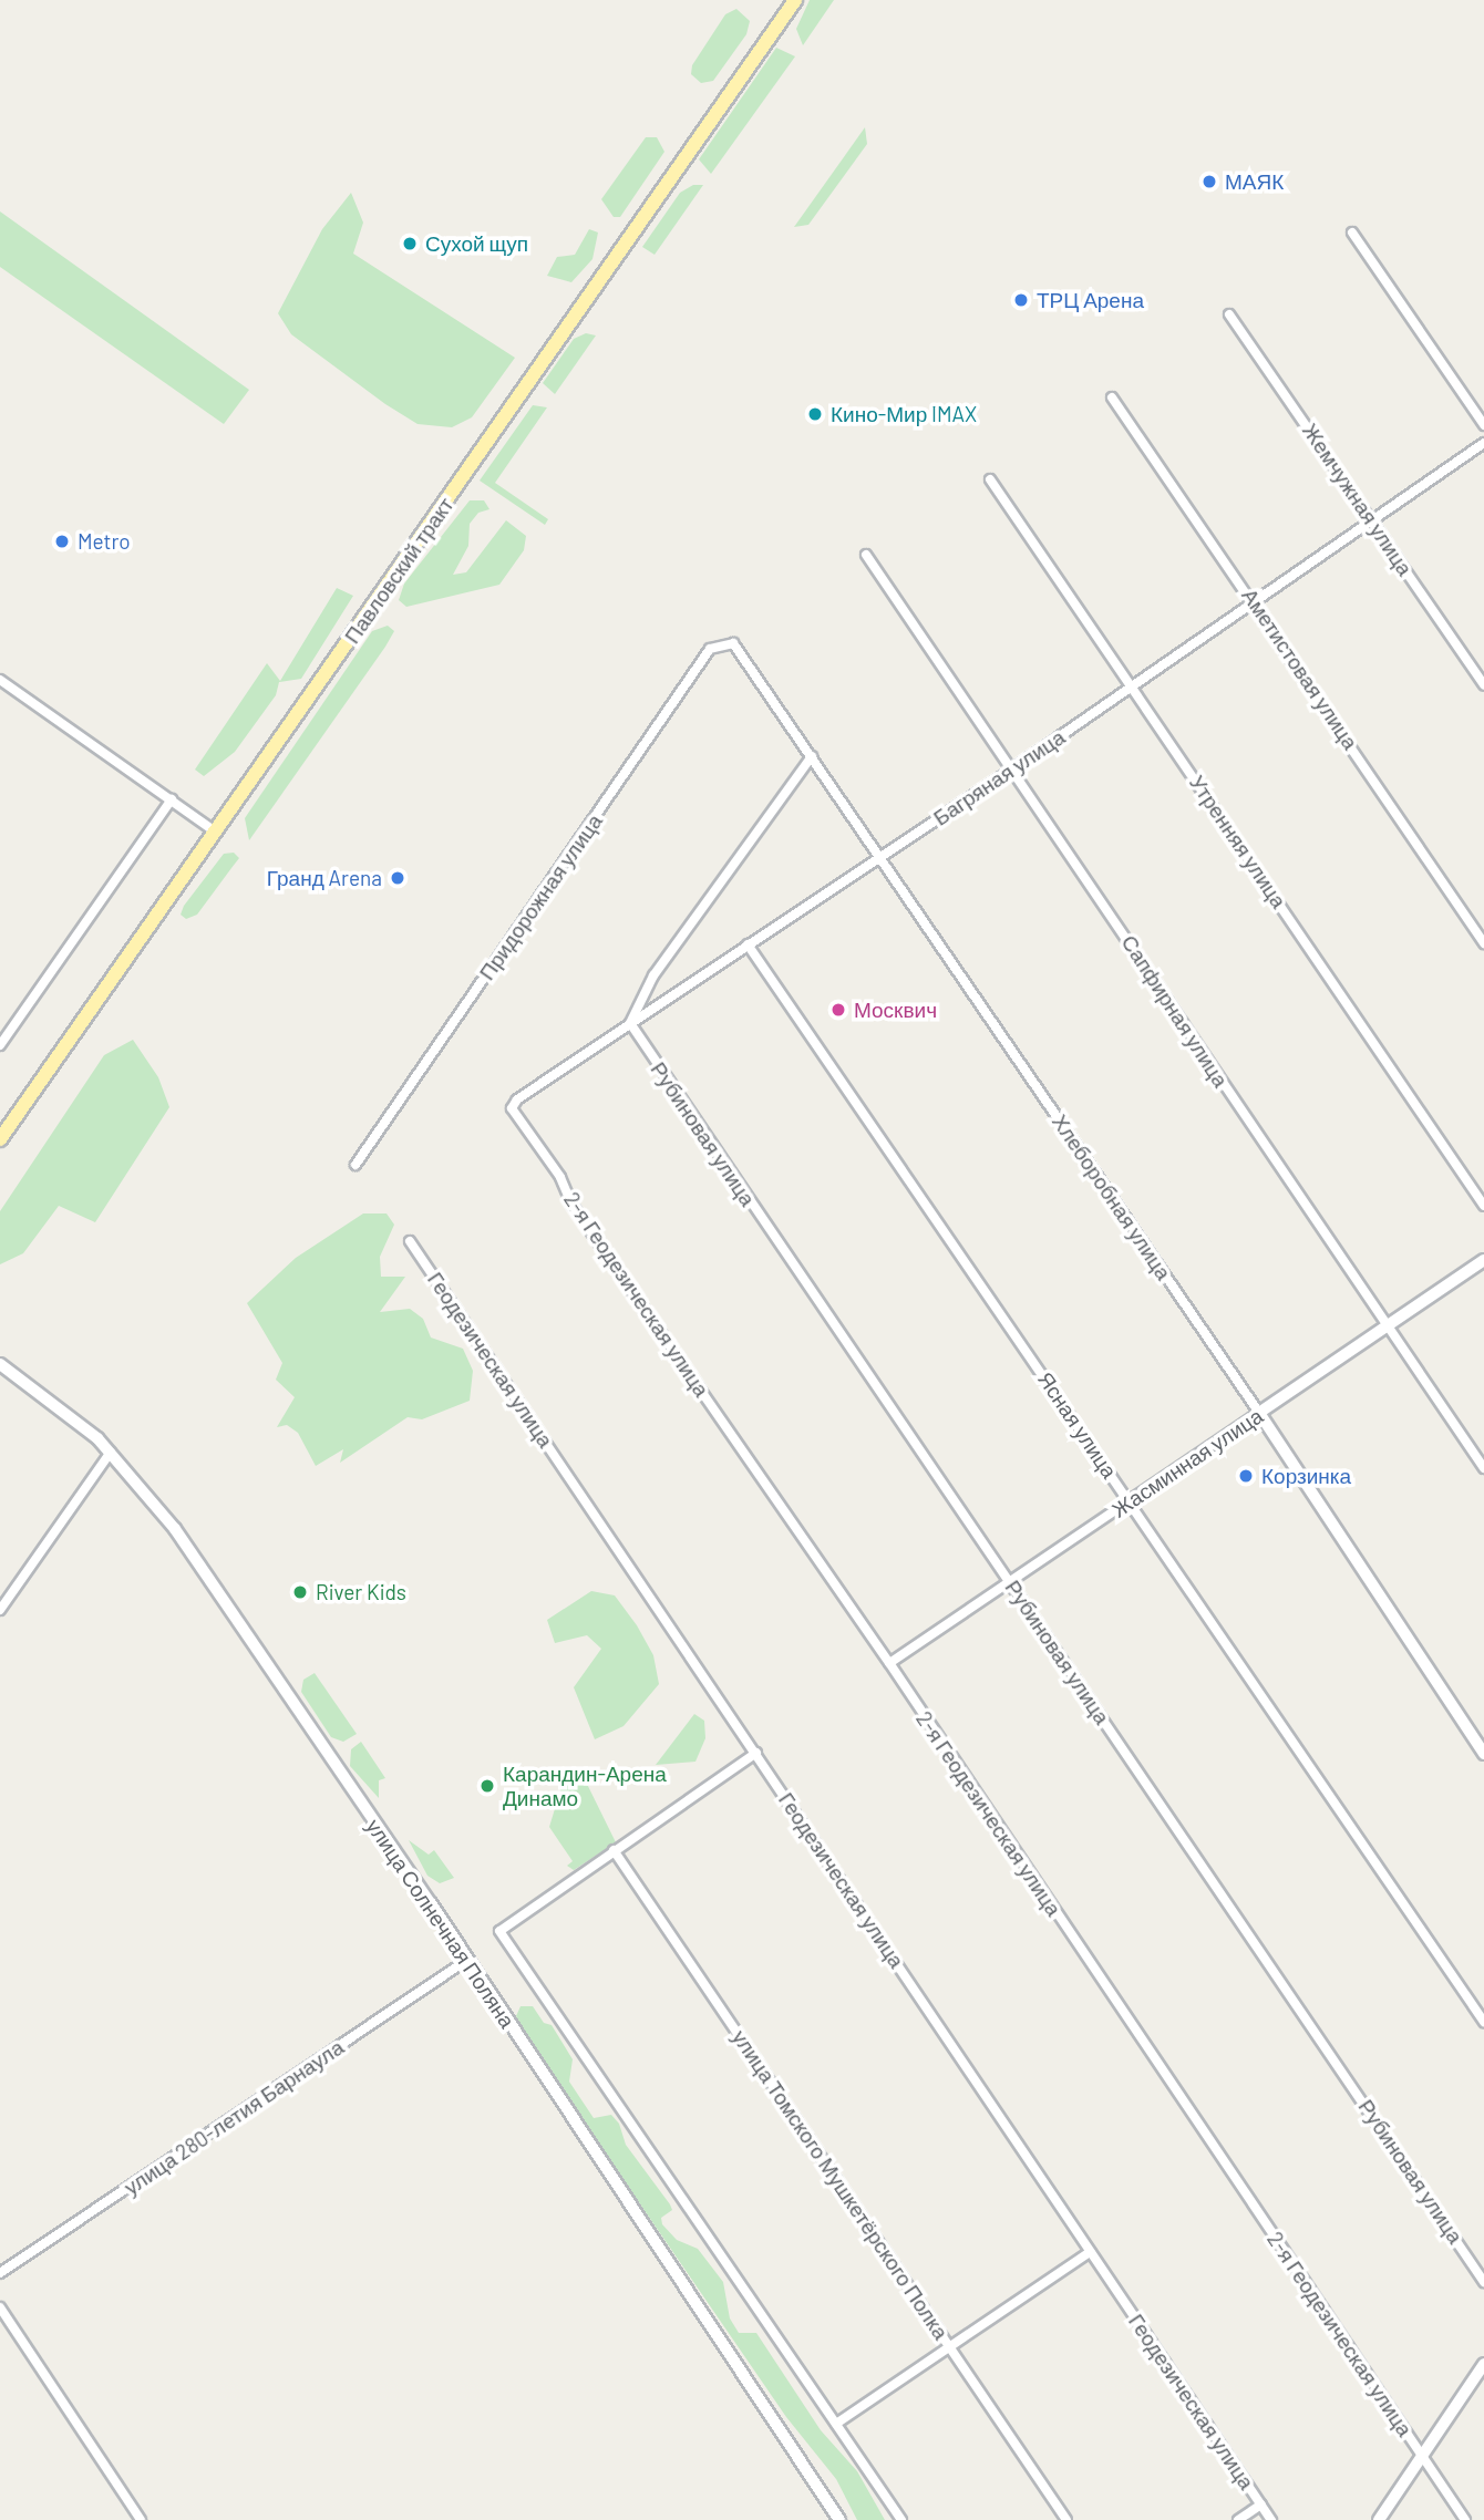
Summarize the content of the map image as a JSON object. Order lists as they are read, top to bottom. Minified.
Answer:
{"streets":{"main road":["Павловский тракт"],"street":["Жемчужная улица","Аметистовая улица","Багряная улица","Утренняя улица","Придорожная улица","Сапфирная улица","Рубиновая улица","Хлеборобная улица","2-я Геодезическая улица","Геодезическая улица","Ясная улица","Жасминная улица","улица Солнечная Поляна","улица 280-летия Барнаула","улица Томского Мушкетёрского Полка"]},"crossings":[["Жемчужная улица","Багряная улица"],["Аметистовая улица","Багряная улица"],["Багряная улица","Утренняя улица"],["Багряная улица","Сапфирная улица"],["Багряная улица","Рубиновая улица"],["Багряная улица","Хлеборобная улица"],["Багряная улица","2-я Геодезическая улица"],["Багряная улица","Ясная улица"],["Придорожная улица","Хлеборобная улица"],["Сапфирная улица","Жасминная улица"],["Рубиновая улица","Жасминная улица"],["Хлеборобная улица","Жасминная улица"],["2-я Геодезическая улица","Жасминная улица"],["Ясная улица","Жасминная улица"],["улица Солнечная Поляна","улица 280-летия Барнаула"]],"places":["МАЯК","Сухой щуп","ТРЦ Арена","Кино-Мир IMAX","Metro","Гранд Arena","Москвич","Корзинка","River Kids","Карандин-Арена Динамо"]}
